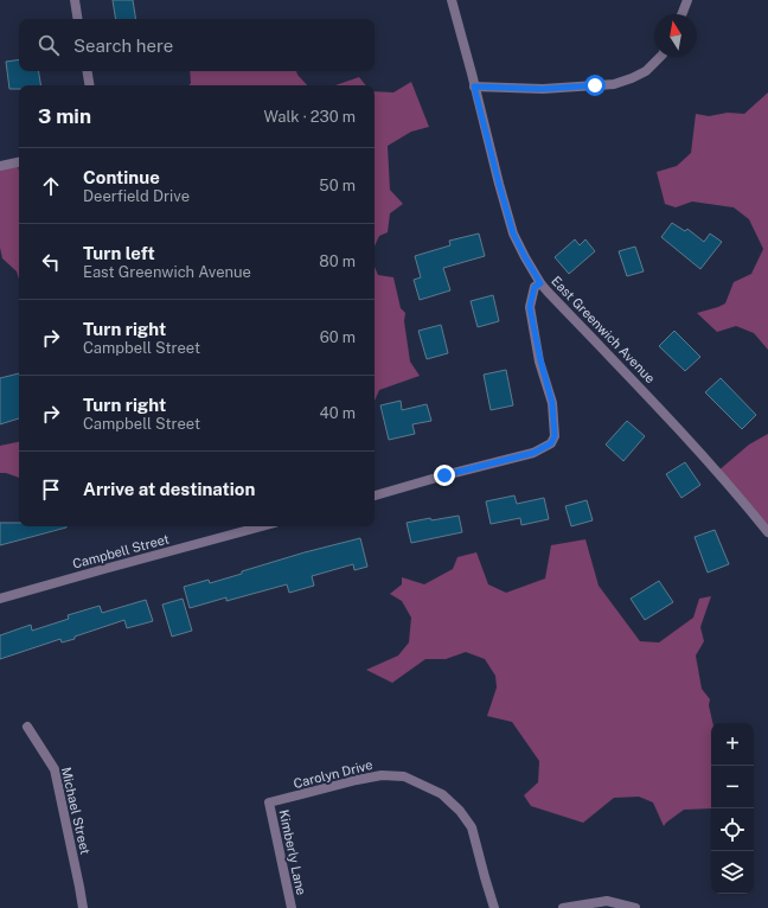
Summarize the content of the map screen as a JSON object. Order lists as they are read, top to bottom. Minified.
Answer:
{"streets":{"street":["East Greenwich Avenue","Campbell Street","Carolyn Drive","Michael Street","Kimberly Lane"]},"crossings":[["Carolyn Drive","Kimberly Lane"]],"north":"top","page":{"search":"Search here","heading":["3 min","Walk · 230 m"],"list":[["Continue","Deerfield Drive","50 m"],["Turn left","East Greenwich Avenue","80 m"],["Turn right","Campbell Street","60 m"],["Turn right","Campbell Street","40 m"],"Arrive at destination"],"map_buttons":["+","−"]}}
